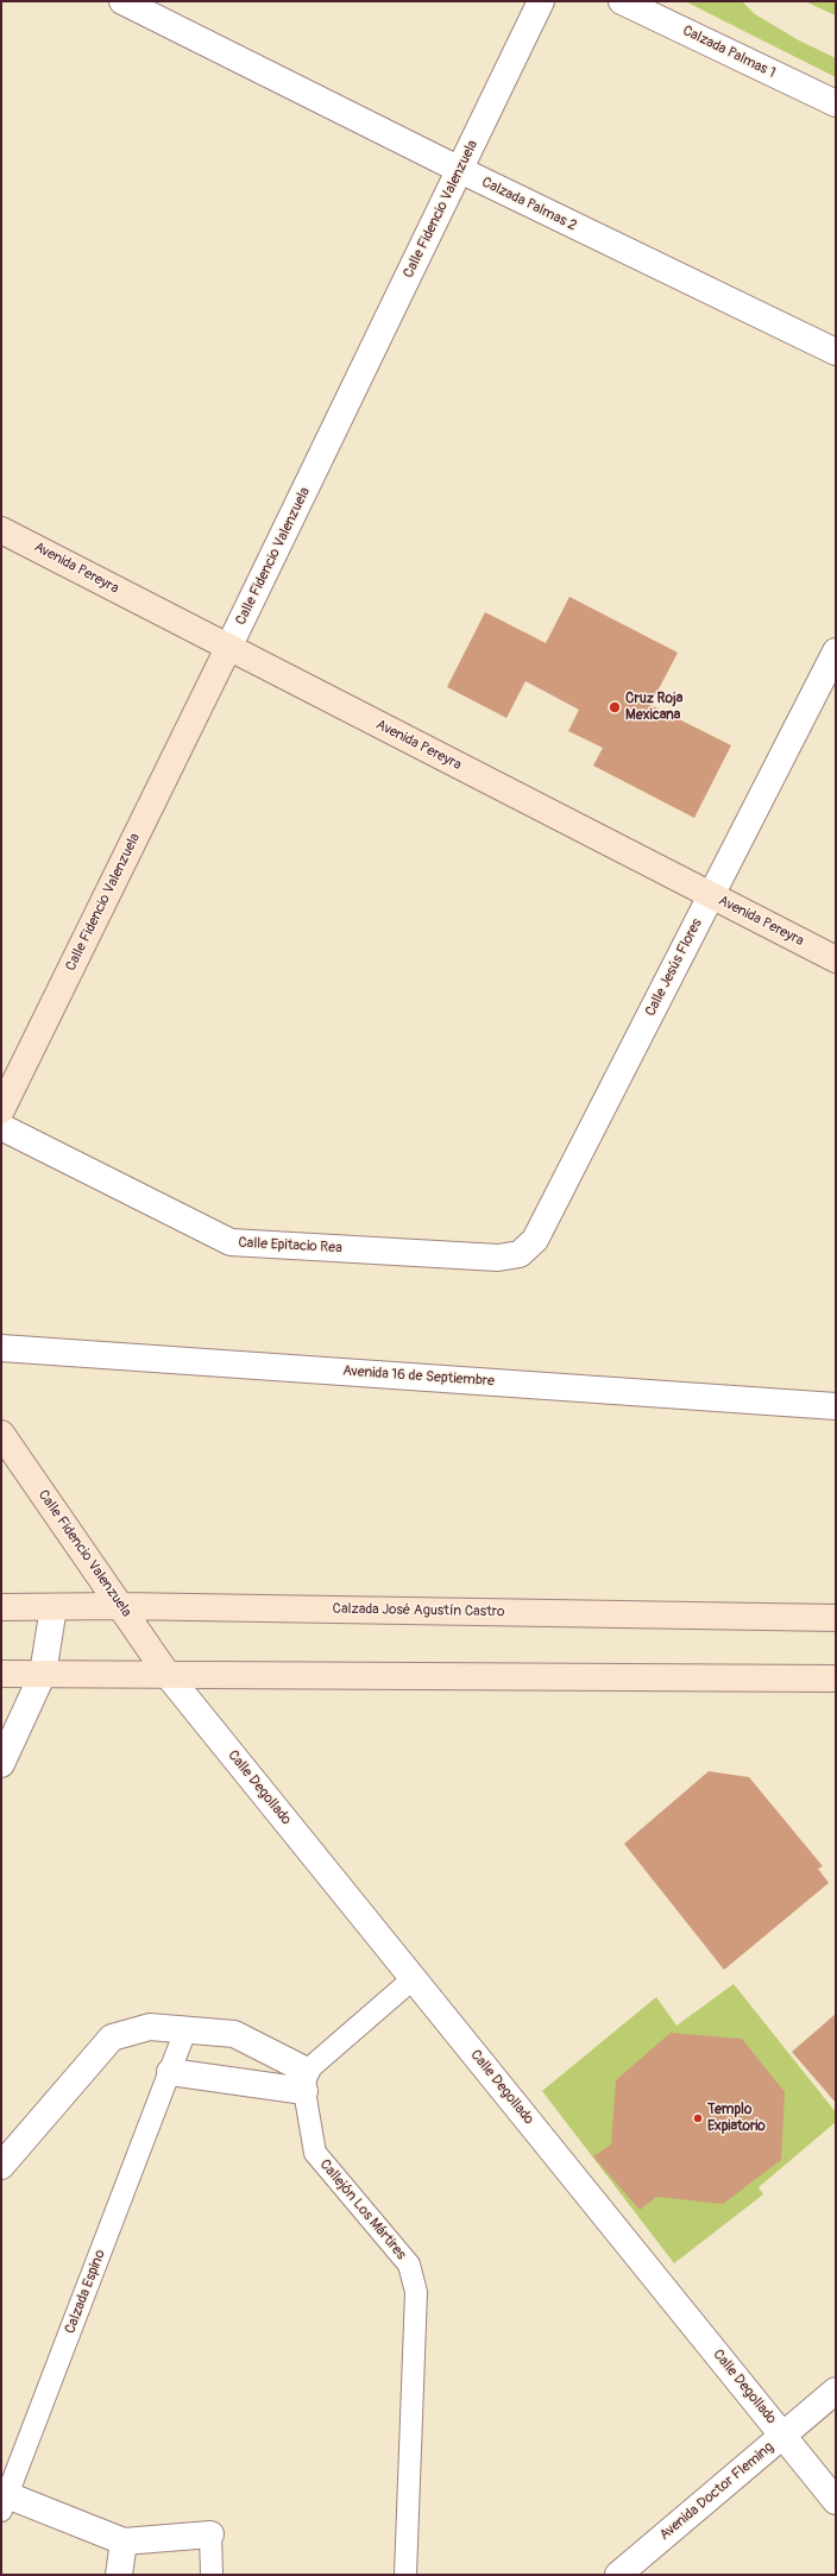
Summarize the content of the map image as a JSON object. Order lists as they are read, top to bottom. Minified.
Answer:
{"streets":{"main road":["Calle Fidencio Valenzuela","Avenida Pereyra","Calzada José Agustín Castro"],"street":["Calzada Palmas 1","Calzada Palmas 2","Calle Jesús Flores","Calle Epitacio Rea","Avenida 16 de Septiembre","Calle Degollado","Avenida Doctor Fleming"],"lane":["Callejón Los Mártires","Calzada Espino"]},"crossings":[["Calzada Palmas 2","Calle Fidencio Valenzuela"],["Calle Fidencio Valenzuela","Avenida Pereyra"],["Calle Fidencio Valenzuela","Calzada José Agustín Castro"],["Calle Fidencio Valenzuela","Calle Degollado"],["Avenida Pereyra","Calle Jesús Flores"],["Calle Jesús Flores","Calle Epitacio Rea"],["Calle Degollado","Avenida Doctor Fleming"]],"places":["Cruz Roja Mexicana","Templo Expiatorio"]}
